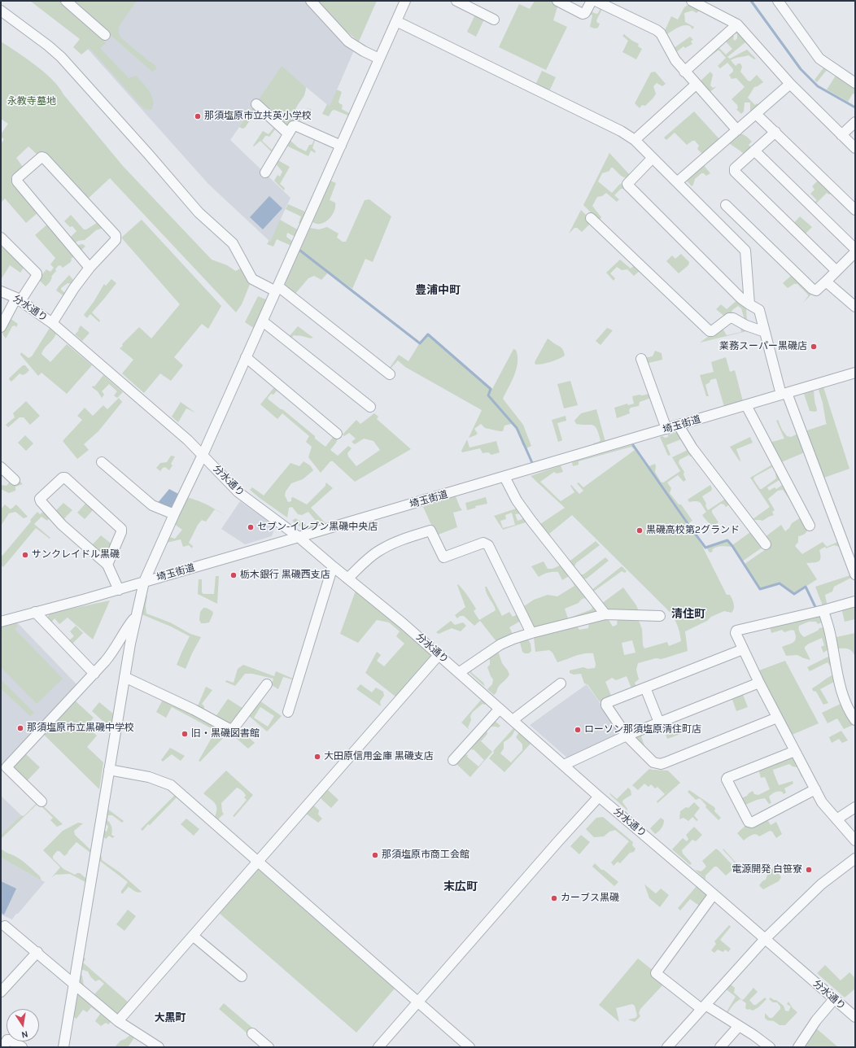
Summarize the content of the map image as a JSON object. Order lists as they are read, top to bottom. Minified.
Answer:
{"streets":{"street":["分水通り","埼玉街道"]},"crossings":[["分水通り","埼玉街道"]],"districts":["豊浦中町","清住町","末広町","大黒町"],"parks":["永教寺墓地"],"places":["那須塩原市立共英小学校","業務スーパー黒磯店","セブン-イレブン黒磯中央店","黒磯高校第2グランド","サンクレイドル黒磯","栃木銀行 黒磯西支店","那須塩原市立黒磯中学校","ローソン那須塩原清住町店","旧・黒磯図書館","大田原信用金庫 黒磯支店","那須塩原市商工会館","電源開発 白笹寮","カーブス黒磯"],"north":"bottom"}
